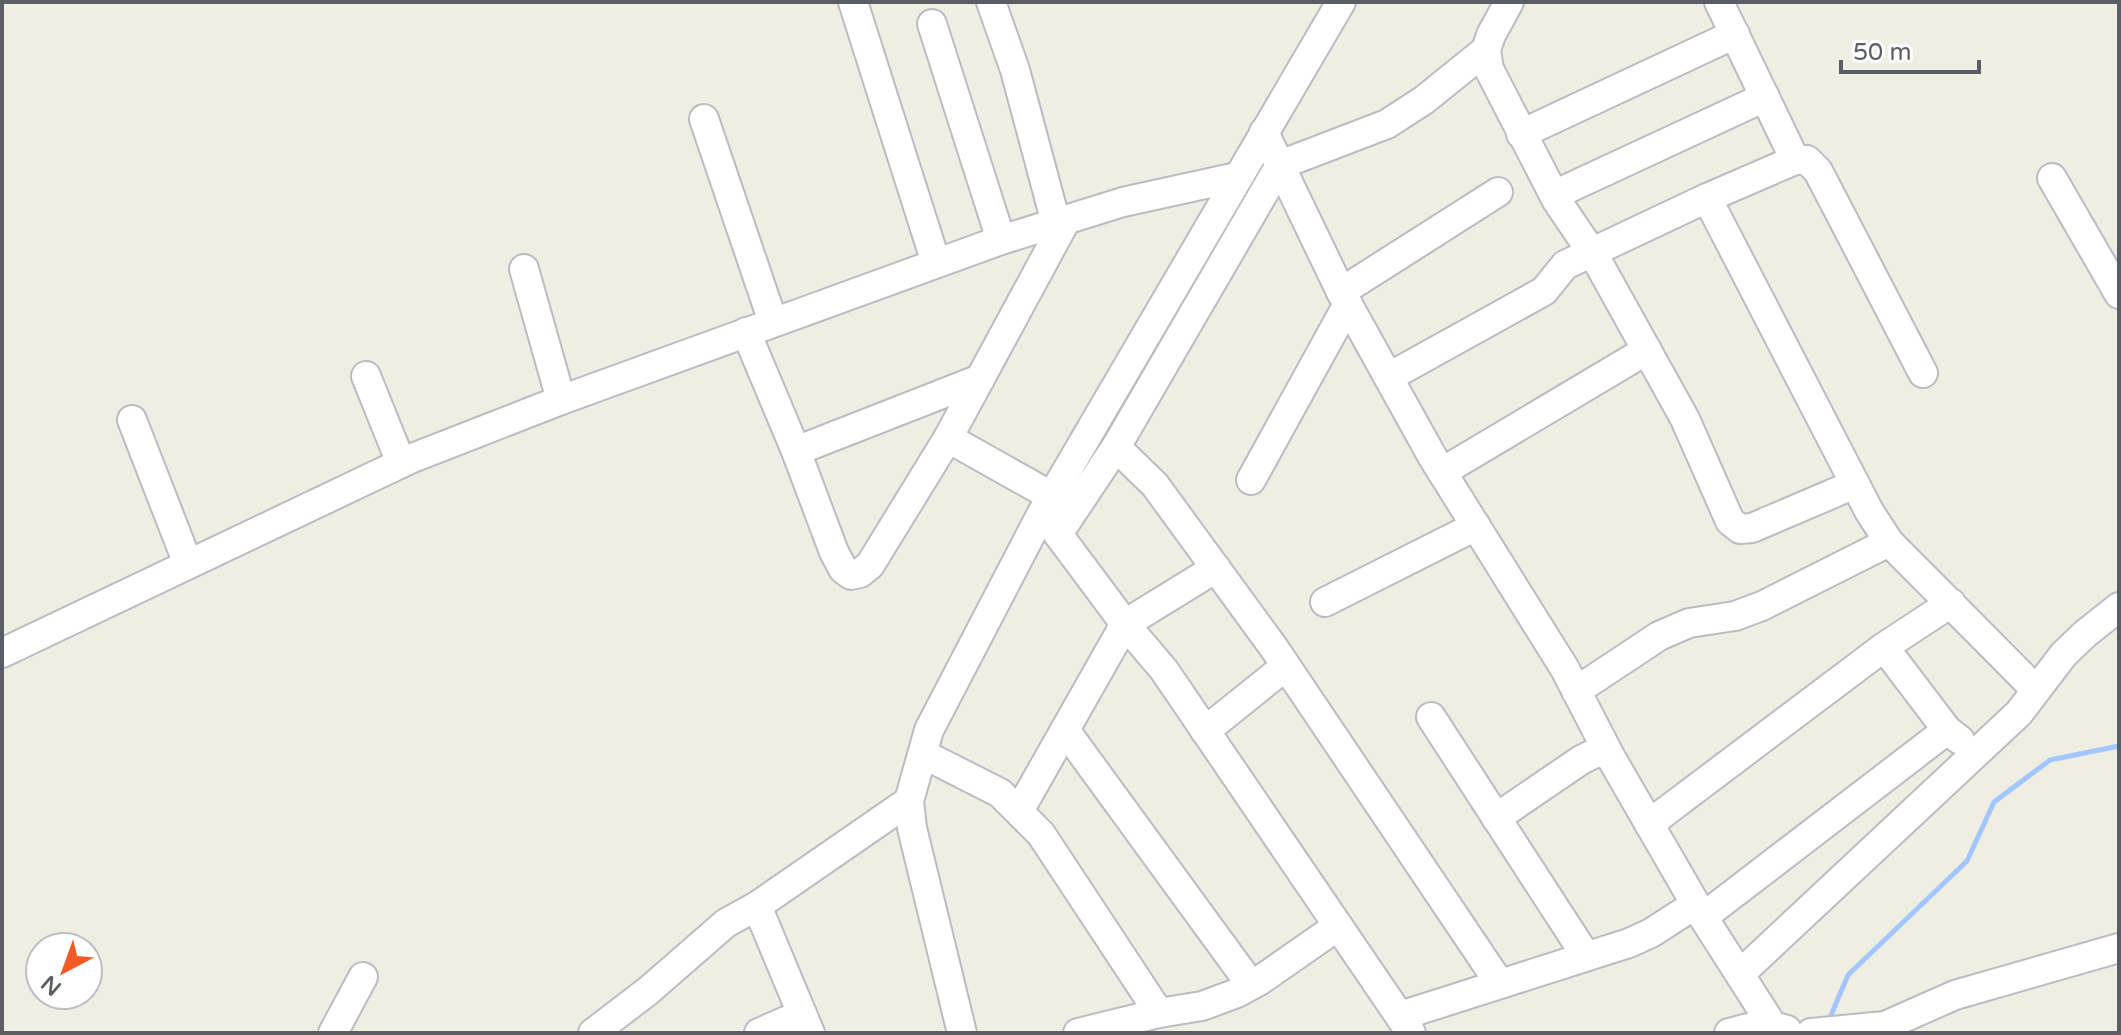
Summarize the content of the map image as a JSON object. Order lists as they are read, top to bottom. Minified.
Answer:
{"scale_bar":"50 m","north":"bottom left"}
